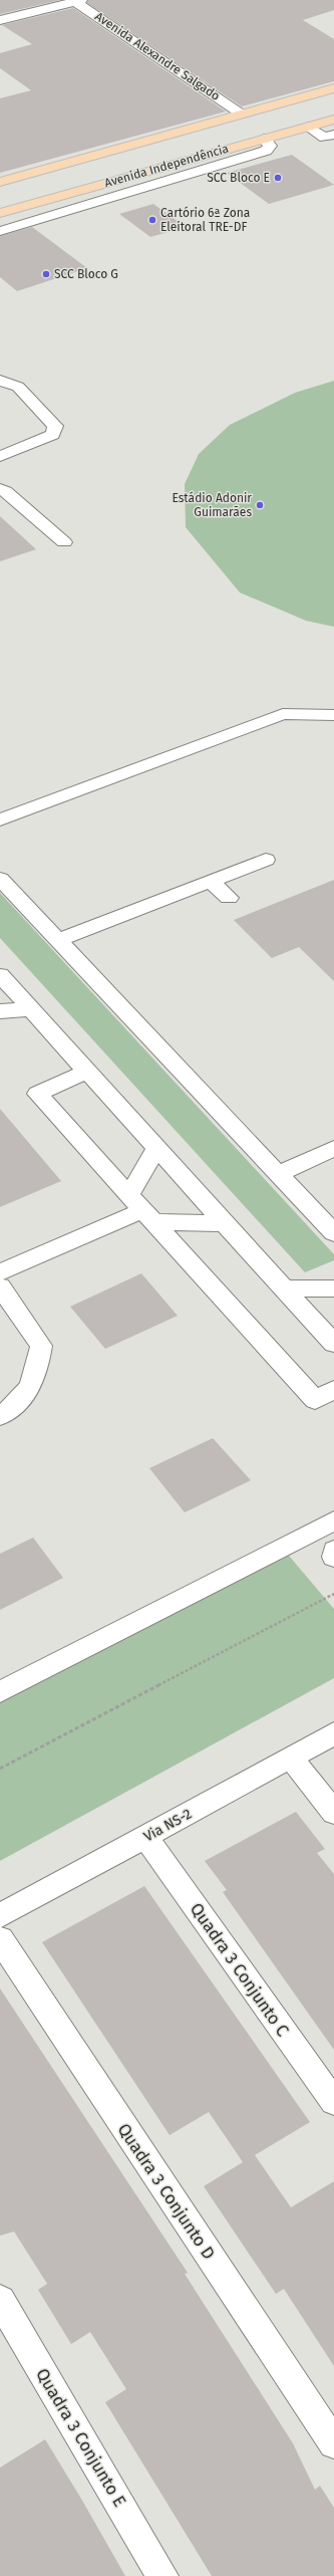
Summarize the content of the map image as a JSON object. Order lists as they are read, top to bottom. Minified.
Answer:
{"streets":{"main road":["Avenida Independência"],"street":["Avenida Alexandre Salgado","Via NS-2","Quadra 3 Conjunto C","Quadra 3 Conjunto D","Quadra 3 Conjunto E"]},"crossings":[["Via NS-2","Quadra 3 Conjunto C"]],"places":["SCC Bloco E","Cartório 6ª Zona Eleitoral TRE-DF","SCC Bloco G","Estádio Adonir Guimarães"]}
